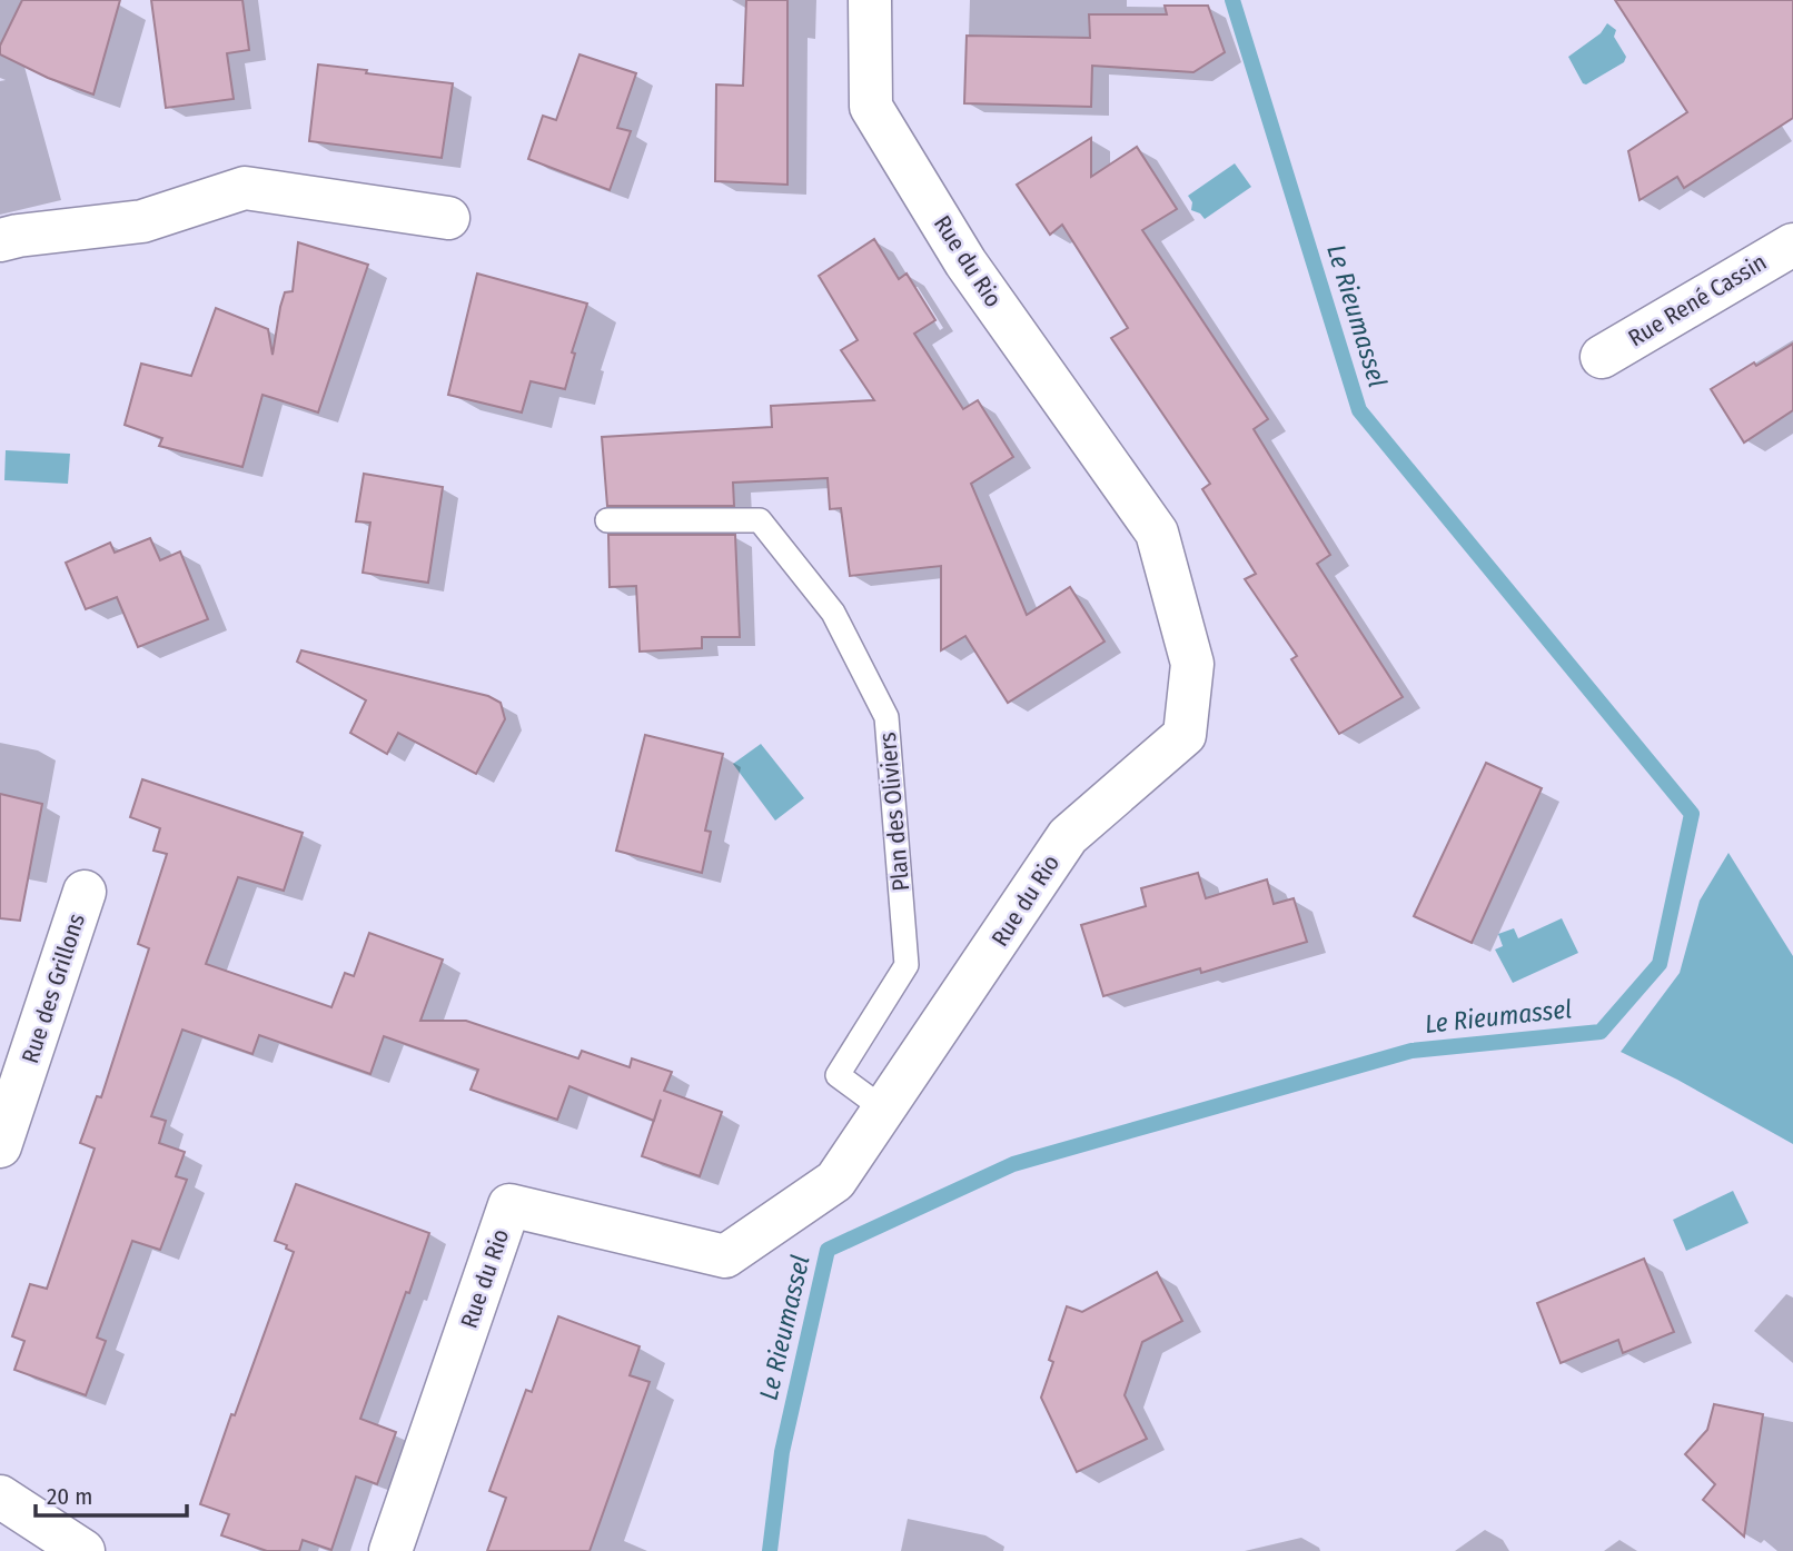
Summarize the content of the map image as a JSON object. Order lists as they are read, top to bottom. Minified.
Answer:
{"streets":{"street":["Rue du Rio","Rue René Cassin","Rue des Grillons"],"lane":["Plan des Oliviers"]},"crossings":[["Rue du Rio","Plan des Oliviers"]],"water":["Le Rieumassel"],"scale_bar":"20 m"}
